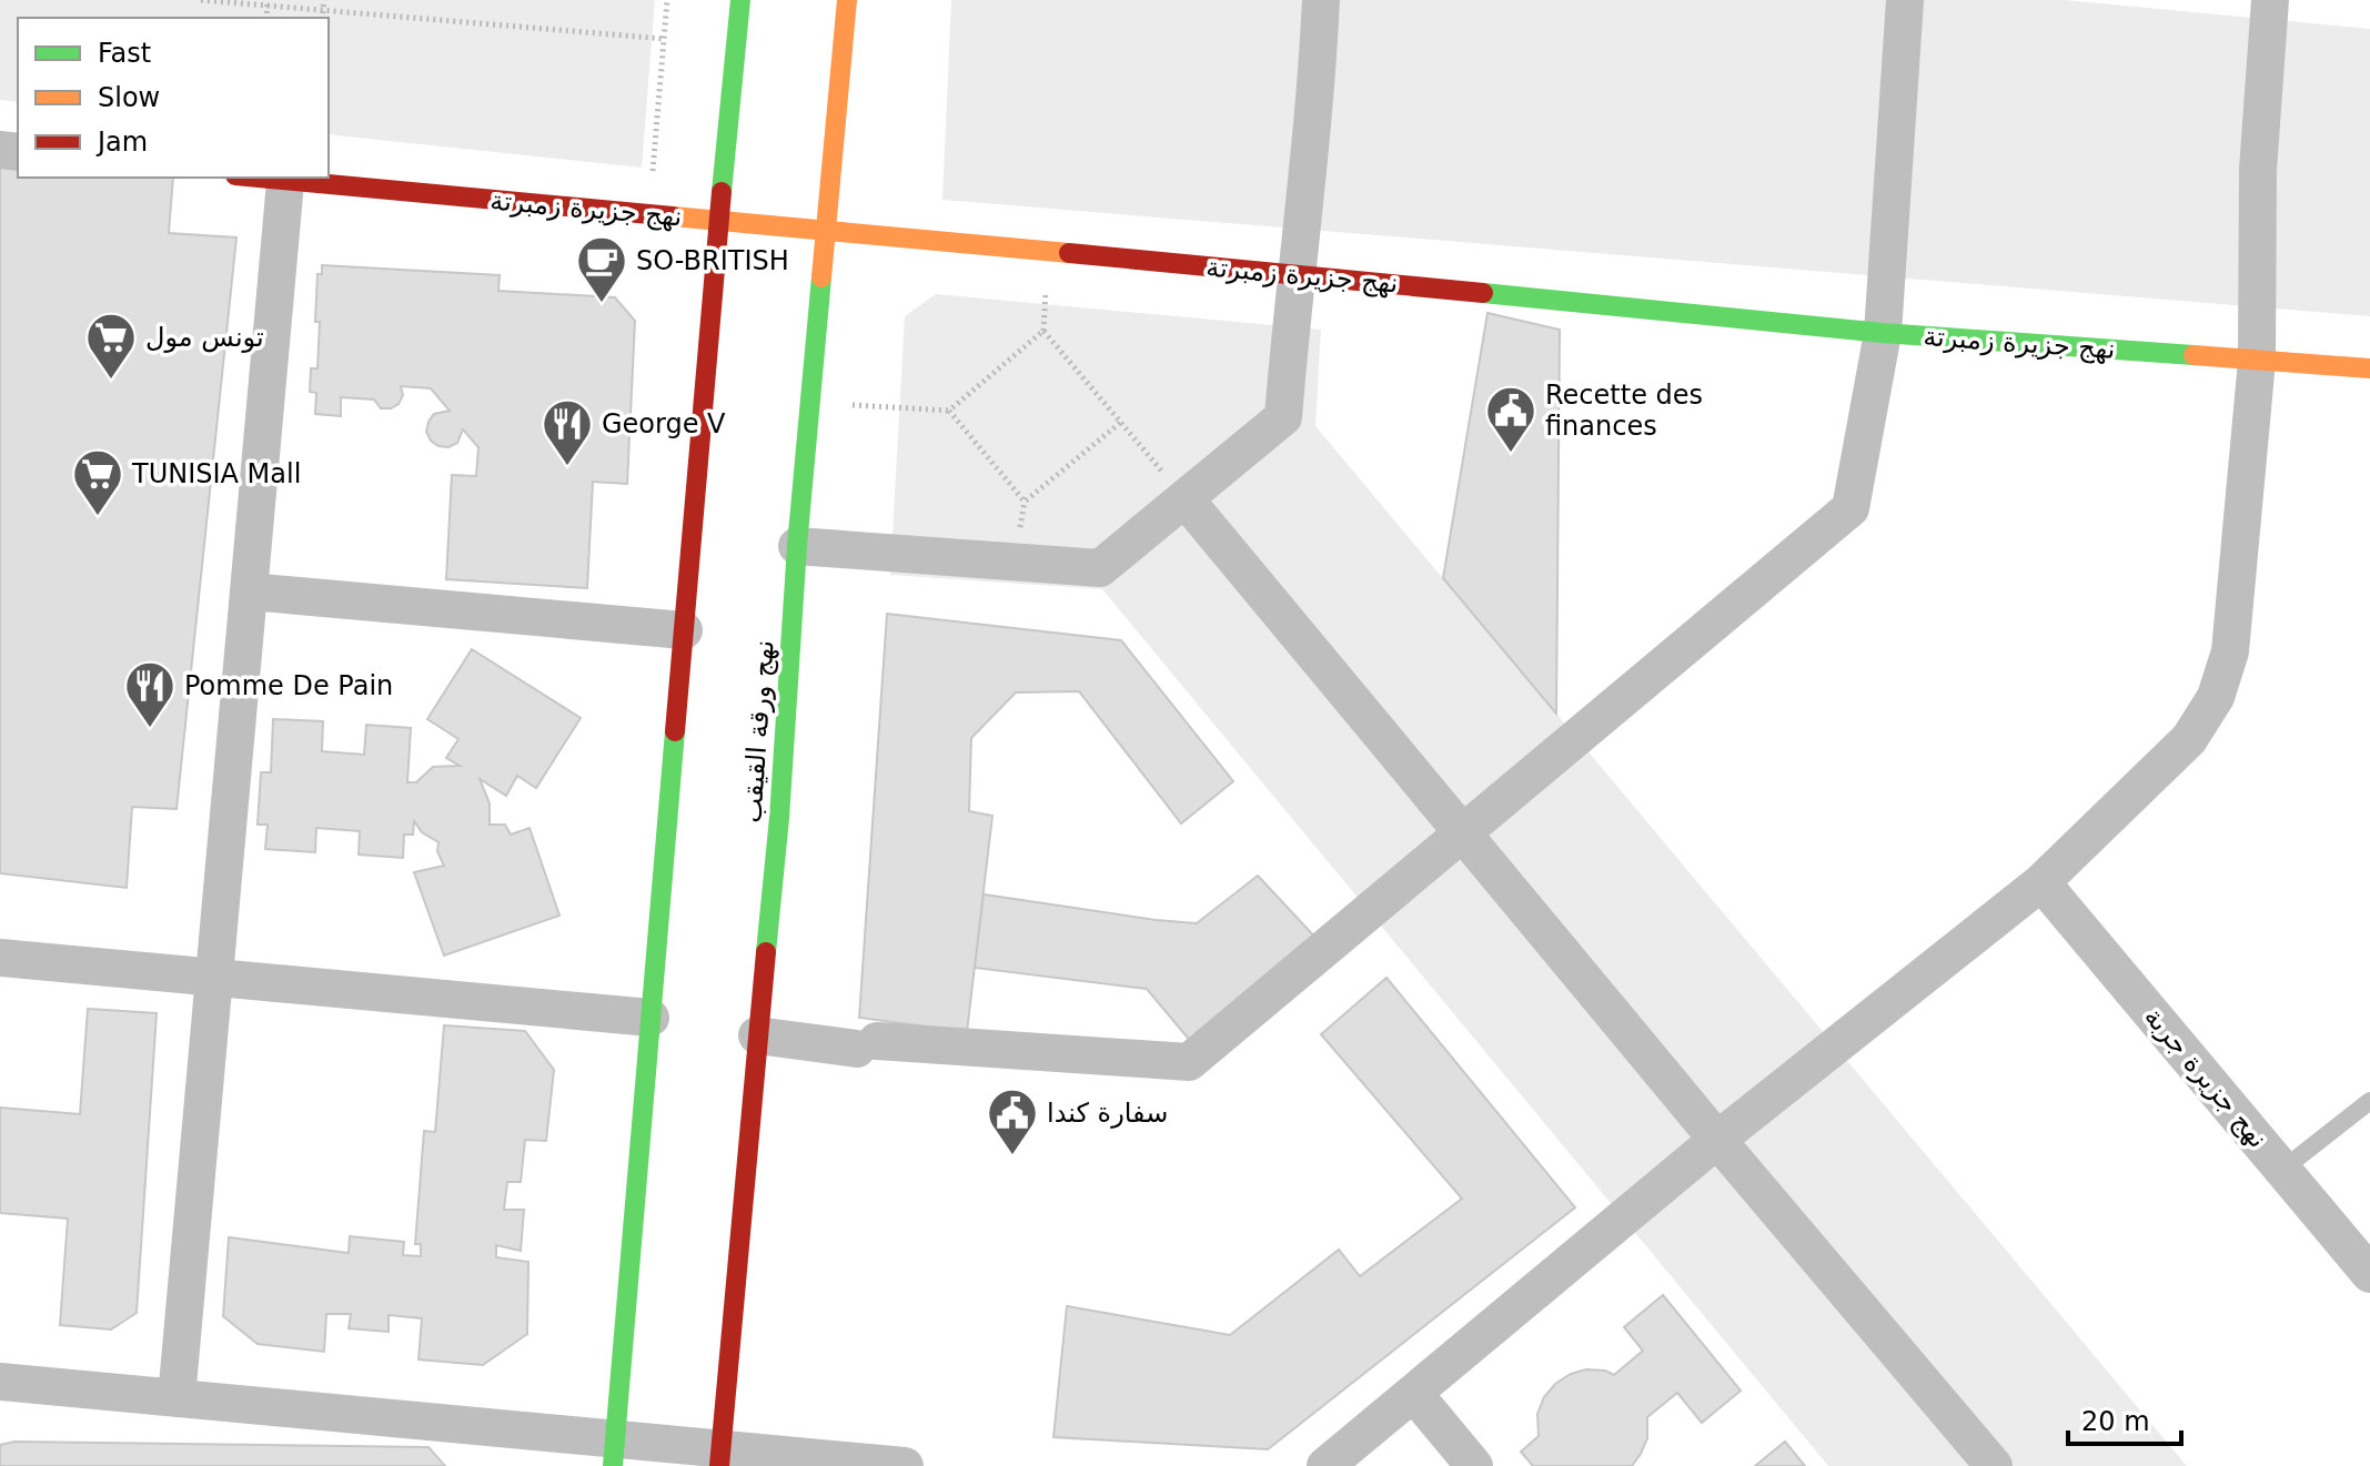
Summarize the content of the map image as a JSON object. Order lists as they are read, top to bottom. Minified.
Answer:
{"streets":{"main road":["نهج جزيرة زمبرتة","نهج ورقة القيقب"],"street":["نهج جزيرة جربة"]},"crossings":[["نهج جزيرة زمبرتة","نهج ورقة القيقب"]],"places":{"cafe":["SO-BRITISH"],"supermarket":["تونس مول","TUNISIA Mall"],"public building":["Recette des finances","سفارة كندا"],"restaurant":["George V","Pomme De Pain"]},"legend":["Fast","Slow","Jam"],"scale_bar":"20 m"}
